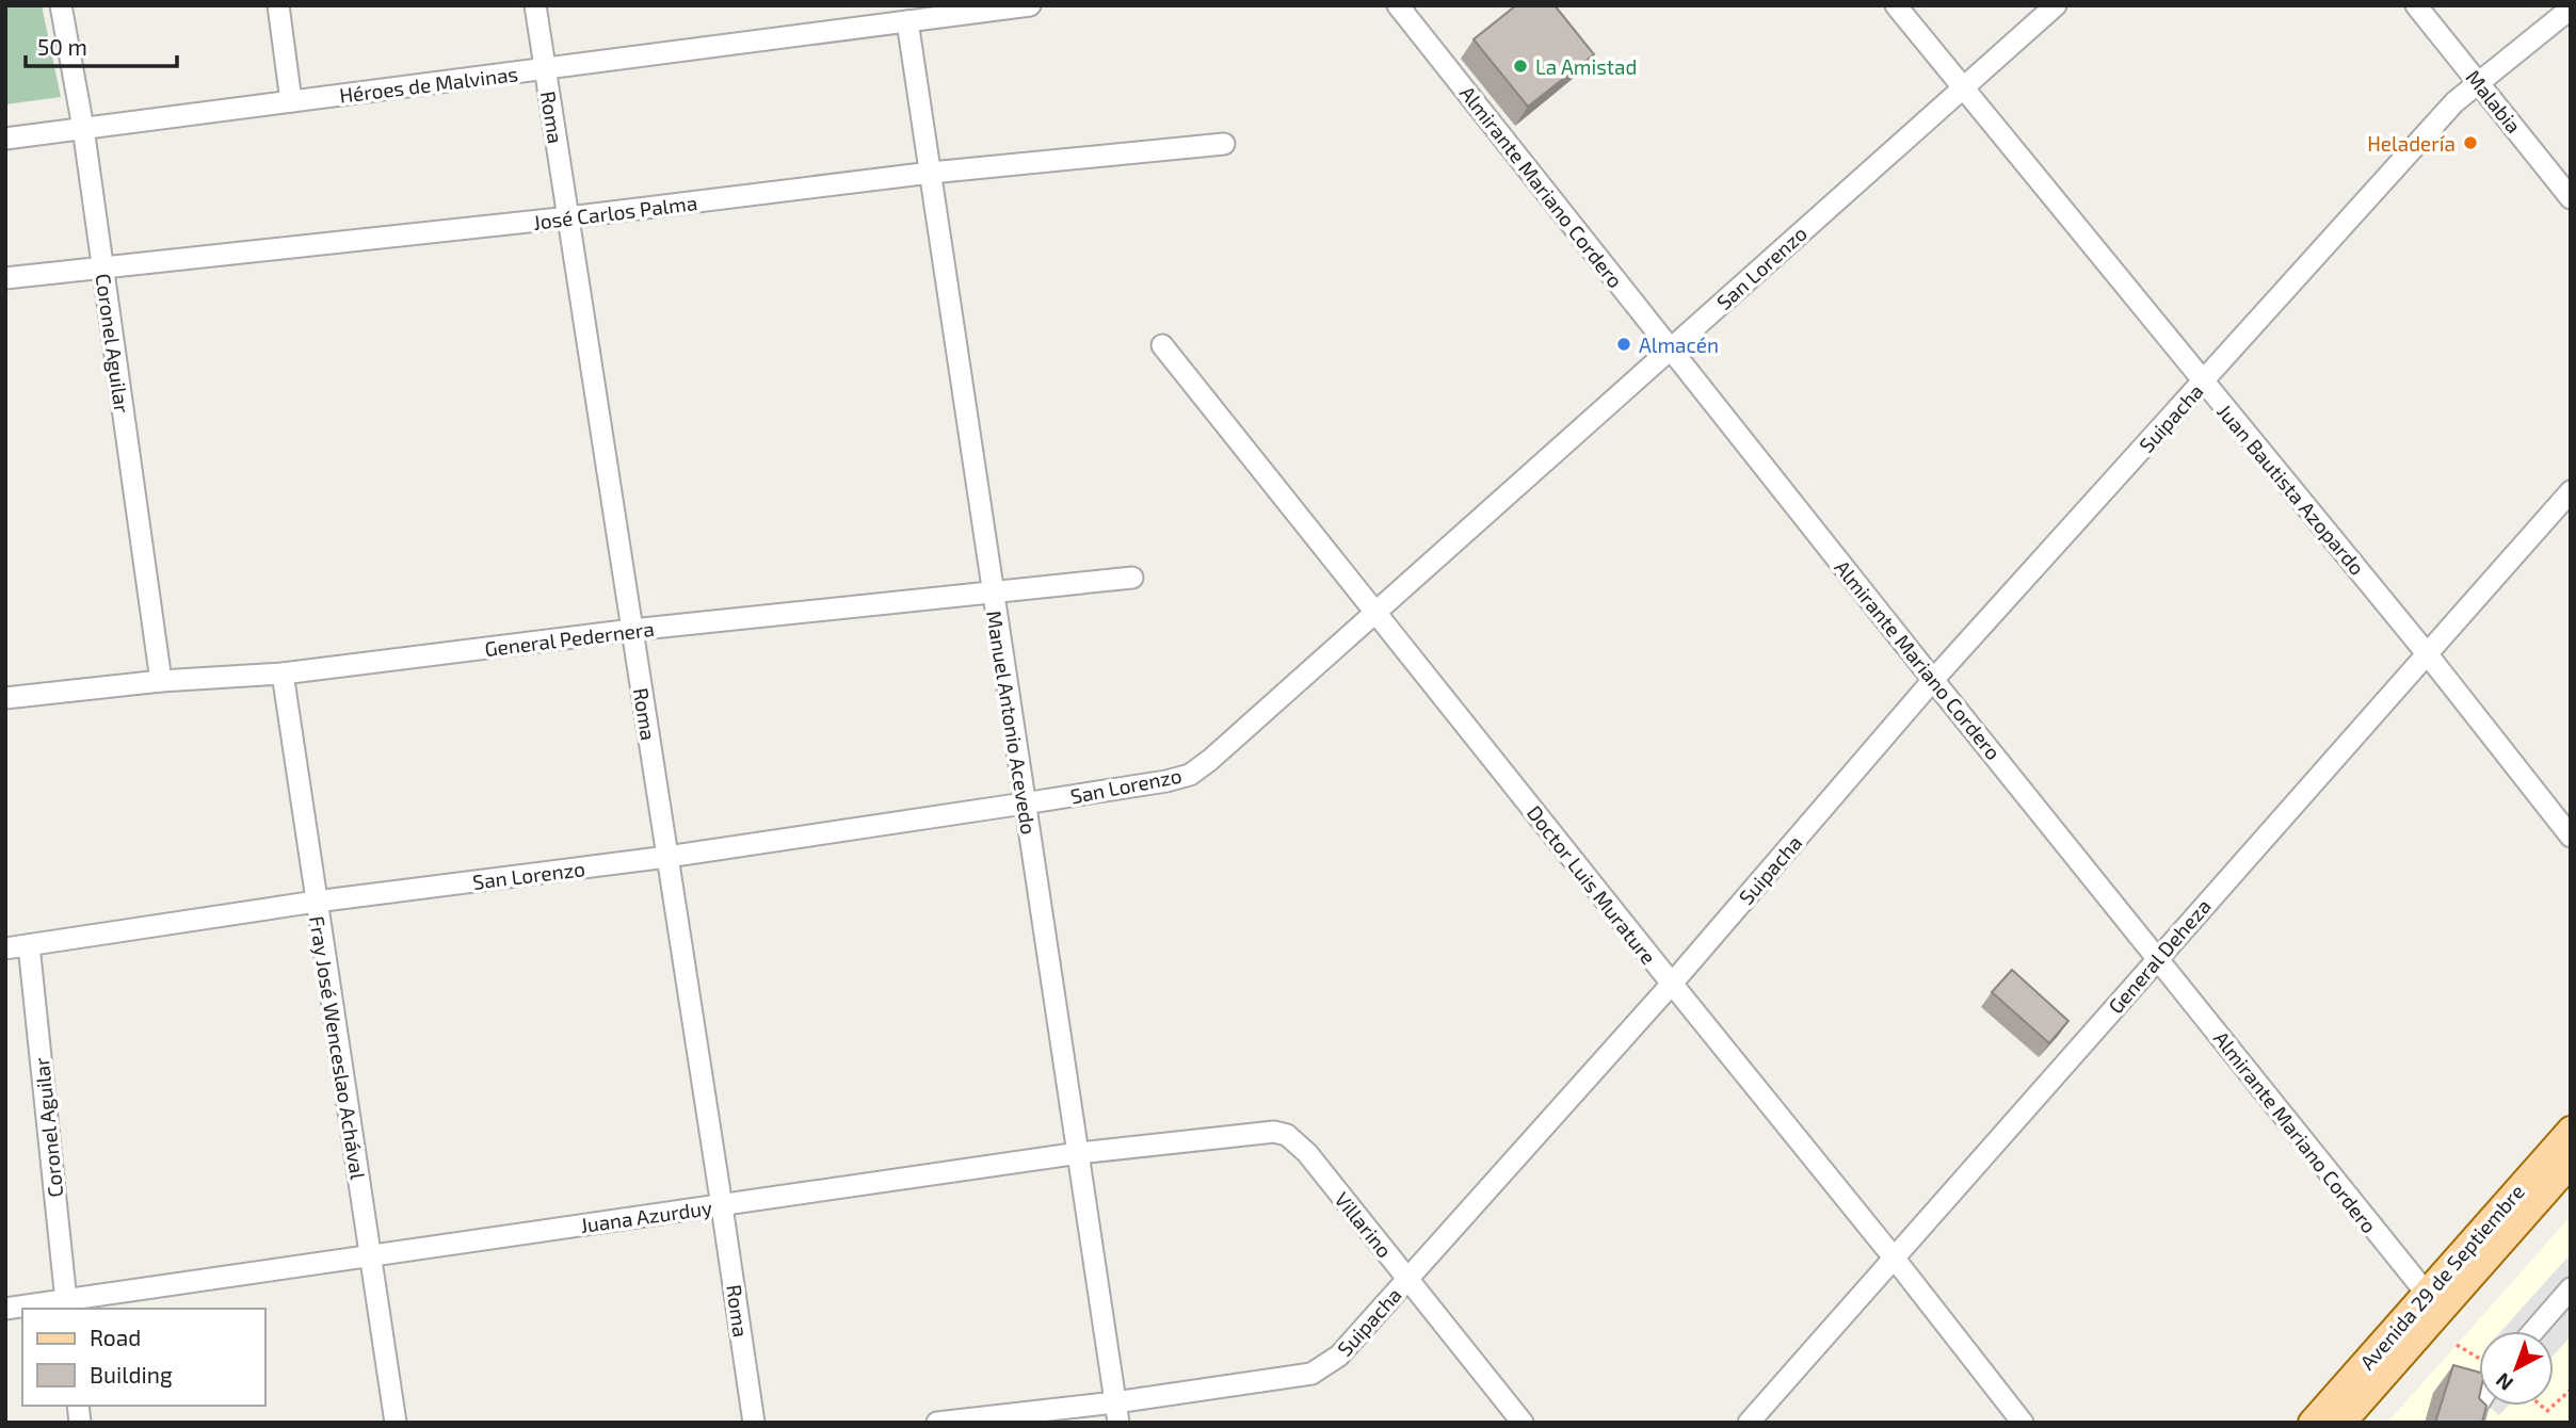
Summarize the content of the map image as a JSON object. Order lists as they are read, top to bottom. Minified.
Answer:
{"streets":{"main road":["Avenida 29 de Septiembre"],"street":["Héroes de Malvinas","Malabia","Roma","Almirante Mariano Cordero","José Carlos Palma","San Lorenzo","Coronel Aguilar","Suipacha","Juan Bautista Azopardo","General Pedernera","Manuel Antonio Acevedo","Doctor Luis Murature","General Deheza","Fray José Wenceslao Achával","Juana Azurduy","Villarino"]},"crossings":[["Héroes de Malvinas","Roma"],["Héroes de Malvinas","Coronel Aguilar"],["Héroes de Malvinas","Manuel Antonio Acevedo"],["Malabia","Suipacha"],["Roma","José Carlos Palma"],["Roma","San Lorenzo"],["Roma","General Pedernera"],["Roma","Juana Azurduy"],["Almirante Mariano Cordero","San Lorenzo"],["Almirante Mariano Cordero","Suipacha"],["Almirante Mariano Cordero","General Deheza"],["Almirante Mariano Cordero","Avenida 29 de Septiembre"],["José Carlos Palma","Coronel Aguilar"],["José Carlos Palma","Manuel Antonio Acevedo"],["San Lorenzo","Coronel Aguilar"],["San Lorenzo","Juan Bautista Azopardo"],["San Lorenzo","Manuel Antonio Acevedo"],["San Lorenzo","Doctor Luis Murature"],["San Lorenzo","Fray José Wenceslao Achával"],["Coronel Aguilar","General Pedernera"],["Coronel Aguilar","Juana Azurduy"],["Suipacha","Juan Bautista Azopardo"],["Suipacha","Manuel Antonio Acevedo"],["Suipacha","Doctor Luis Murature"],["Suipacha","Villarino"],["Juan Bautista Azopardo","General Deheza"],["General Pedernera","Manuel Antonio Acevedo"],["General Pedernera","Fray José Wenceslao Achával"],["Manuel Antonio Acevedo","Juana Azurduy"],["Doctor Luis Murature","General Deheza"],["Fray José Wenceslao Achával","Juana Azurduy"],["Juana Azurduy","Villarino"]],"places":["La Amistad","Heladería","Almacén"],"legend":["Road","Building"],"scale_bar":"50 m","north":"bottom left"}
